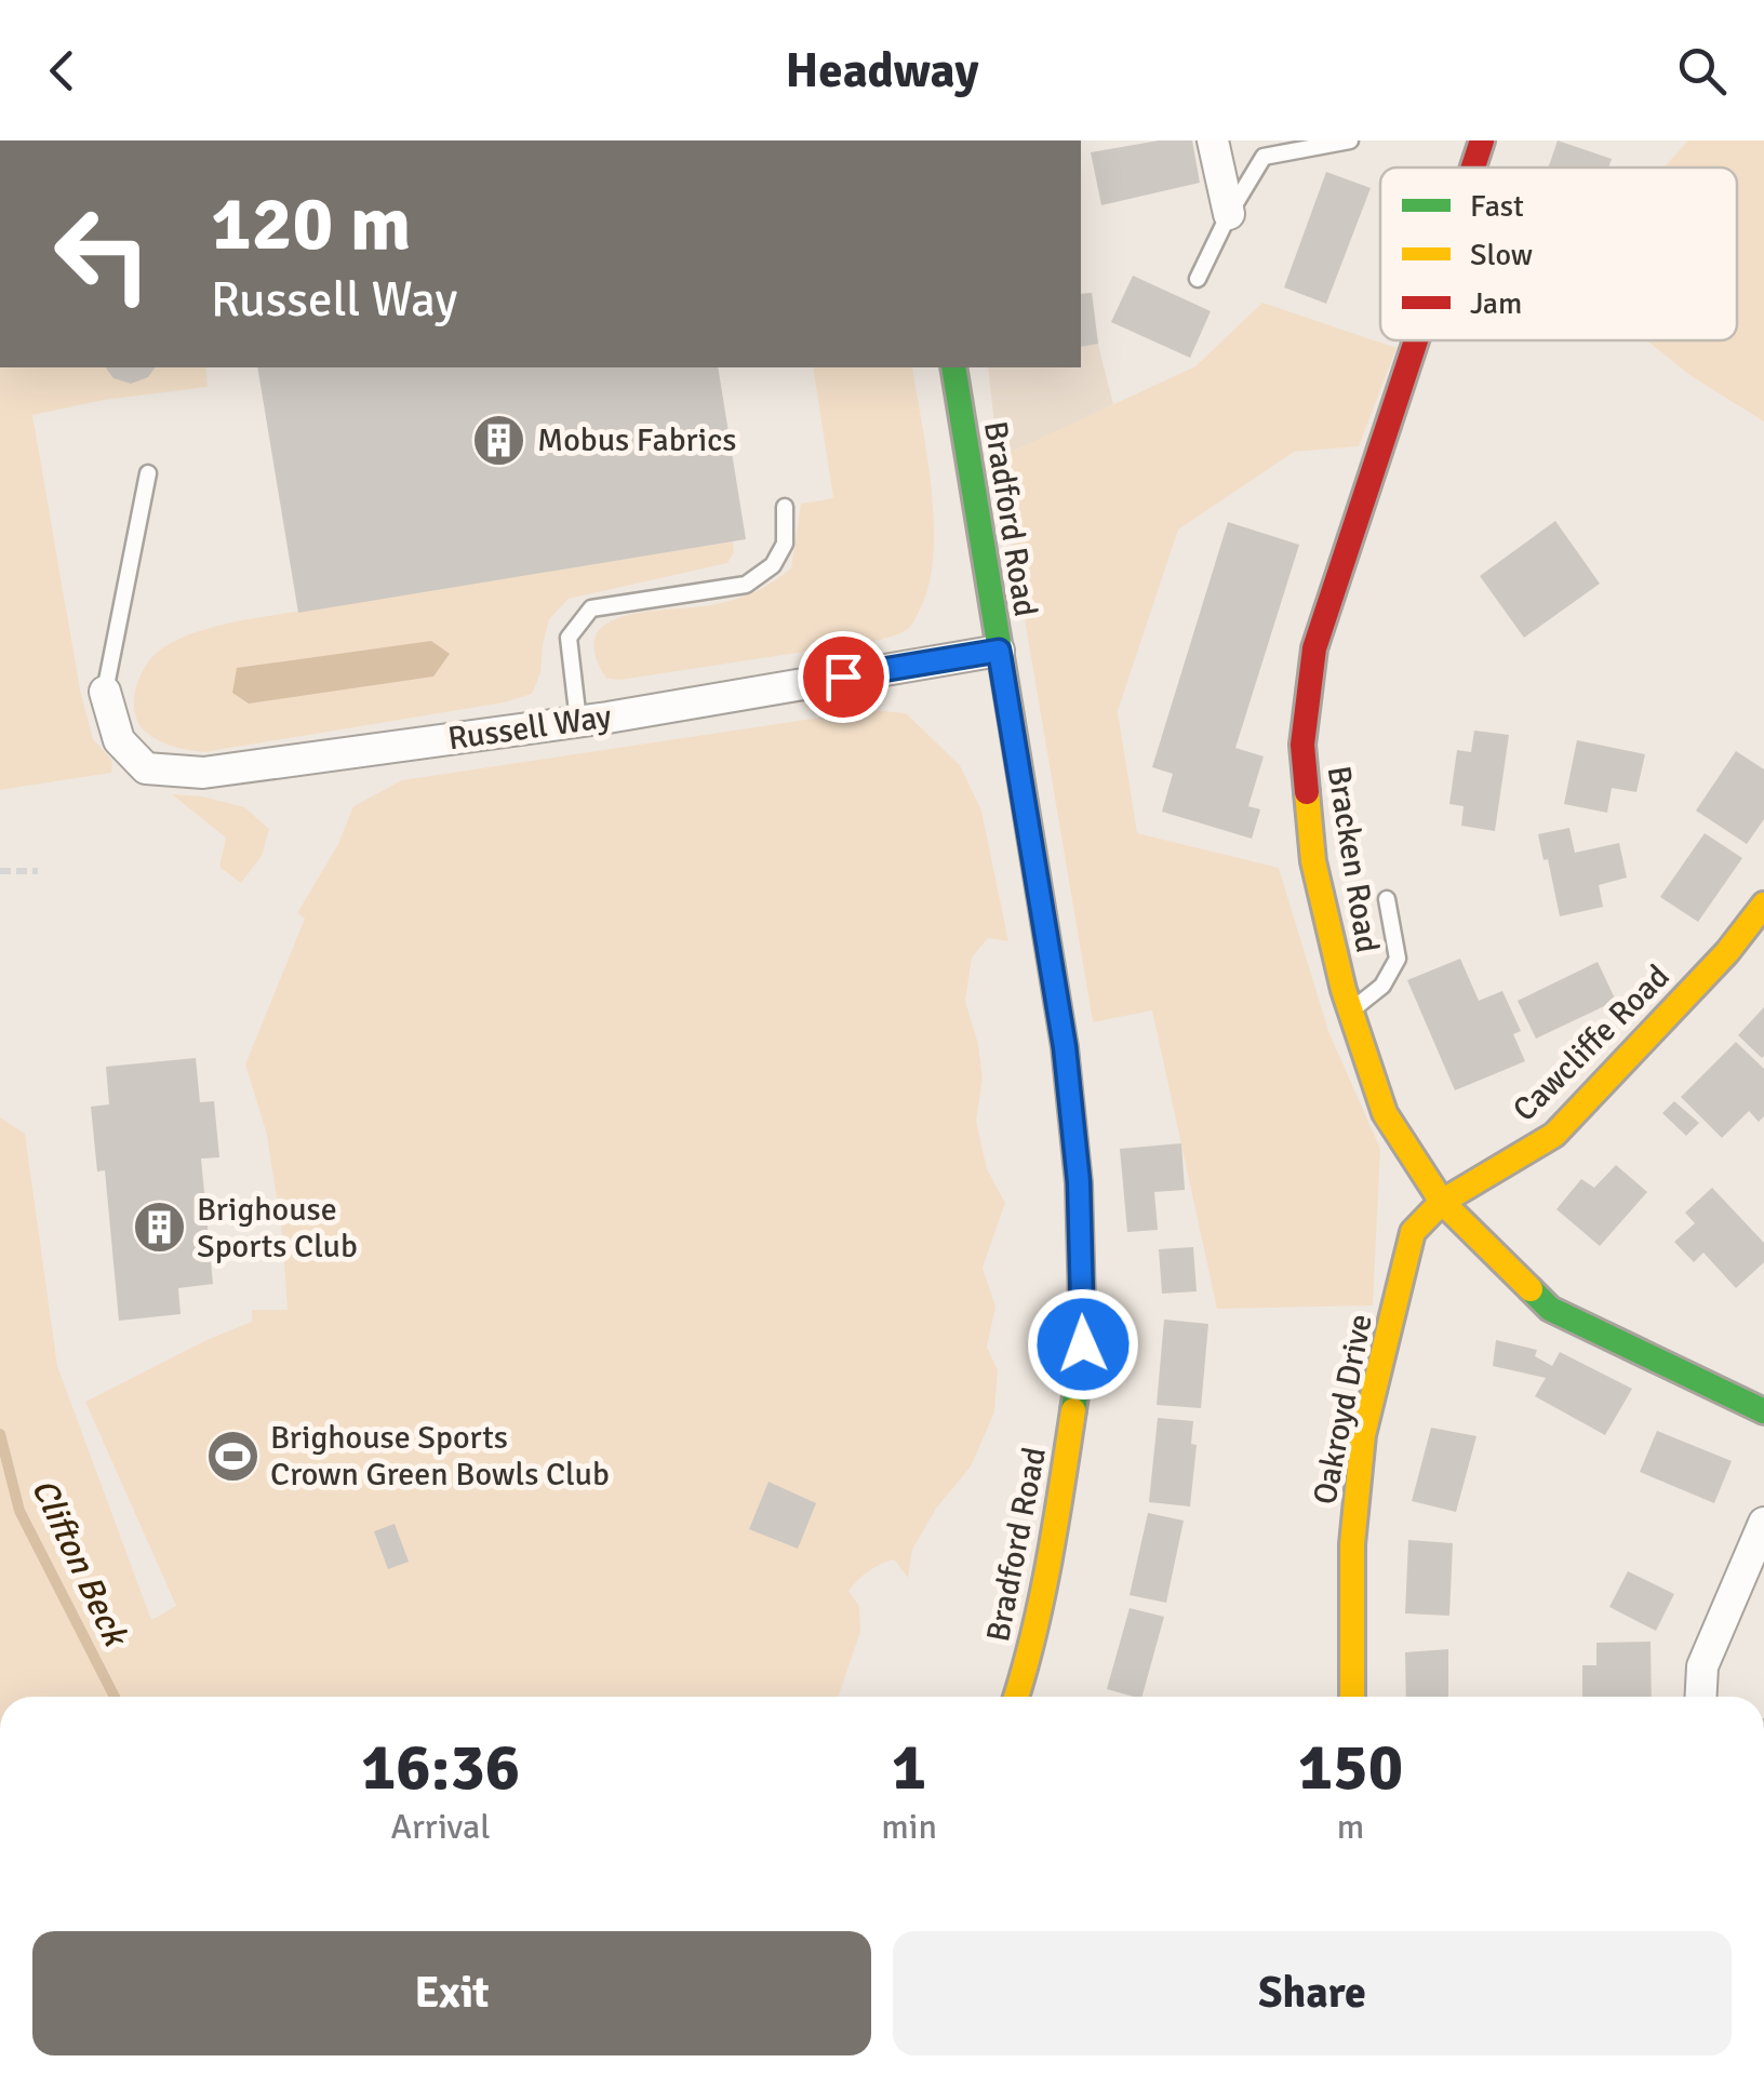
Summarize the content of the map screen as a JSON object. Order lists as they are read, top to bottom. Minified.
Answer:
{"streets":{"street":["Bradford Road","Russell Way","Bracken Road","Cawcliffe Road","Oakroyd Drive"]},"crossings":[["Bradford Road","Russell Way"],["Bracken Road","Cawcliffe Road"],["Bracken Road","Oakroyd Drive"],["Cawcliffe Road","Oakroyd Drive"]],"water":["Clifton Beck"],"places":{"building":["Mobus Fabrics","Brighouse Sports Club"],"sports":["Brighouse Sports Crown Green Bowls Club"]},"legend":["Fast","Slow","Jam"],"page":{"header":"Headway","turn":["120 m","Russell Way"],"eta":["16:36","Arrival","1","min","150","m"],"buttons":["Exit","Share"]}}
